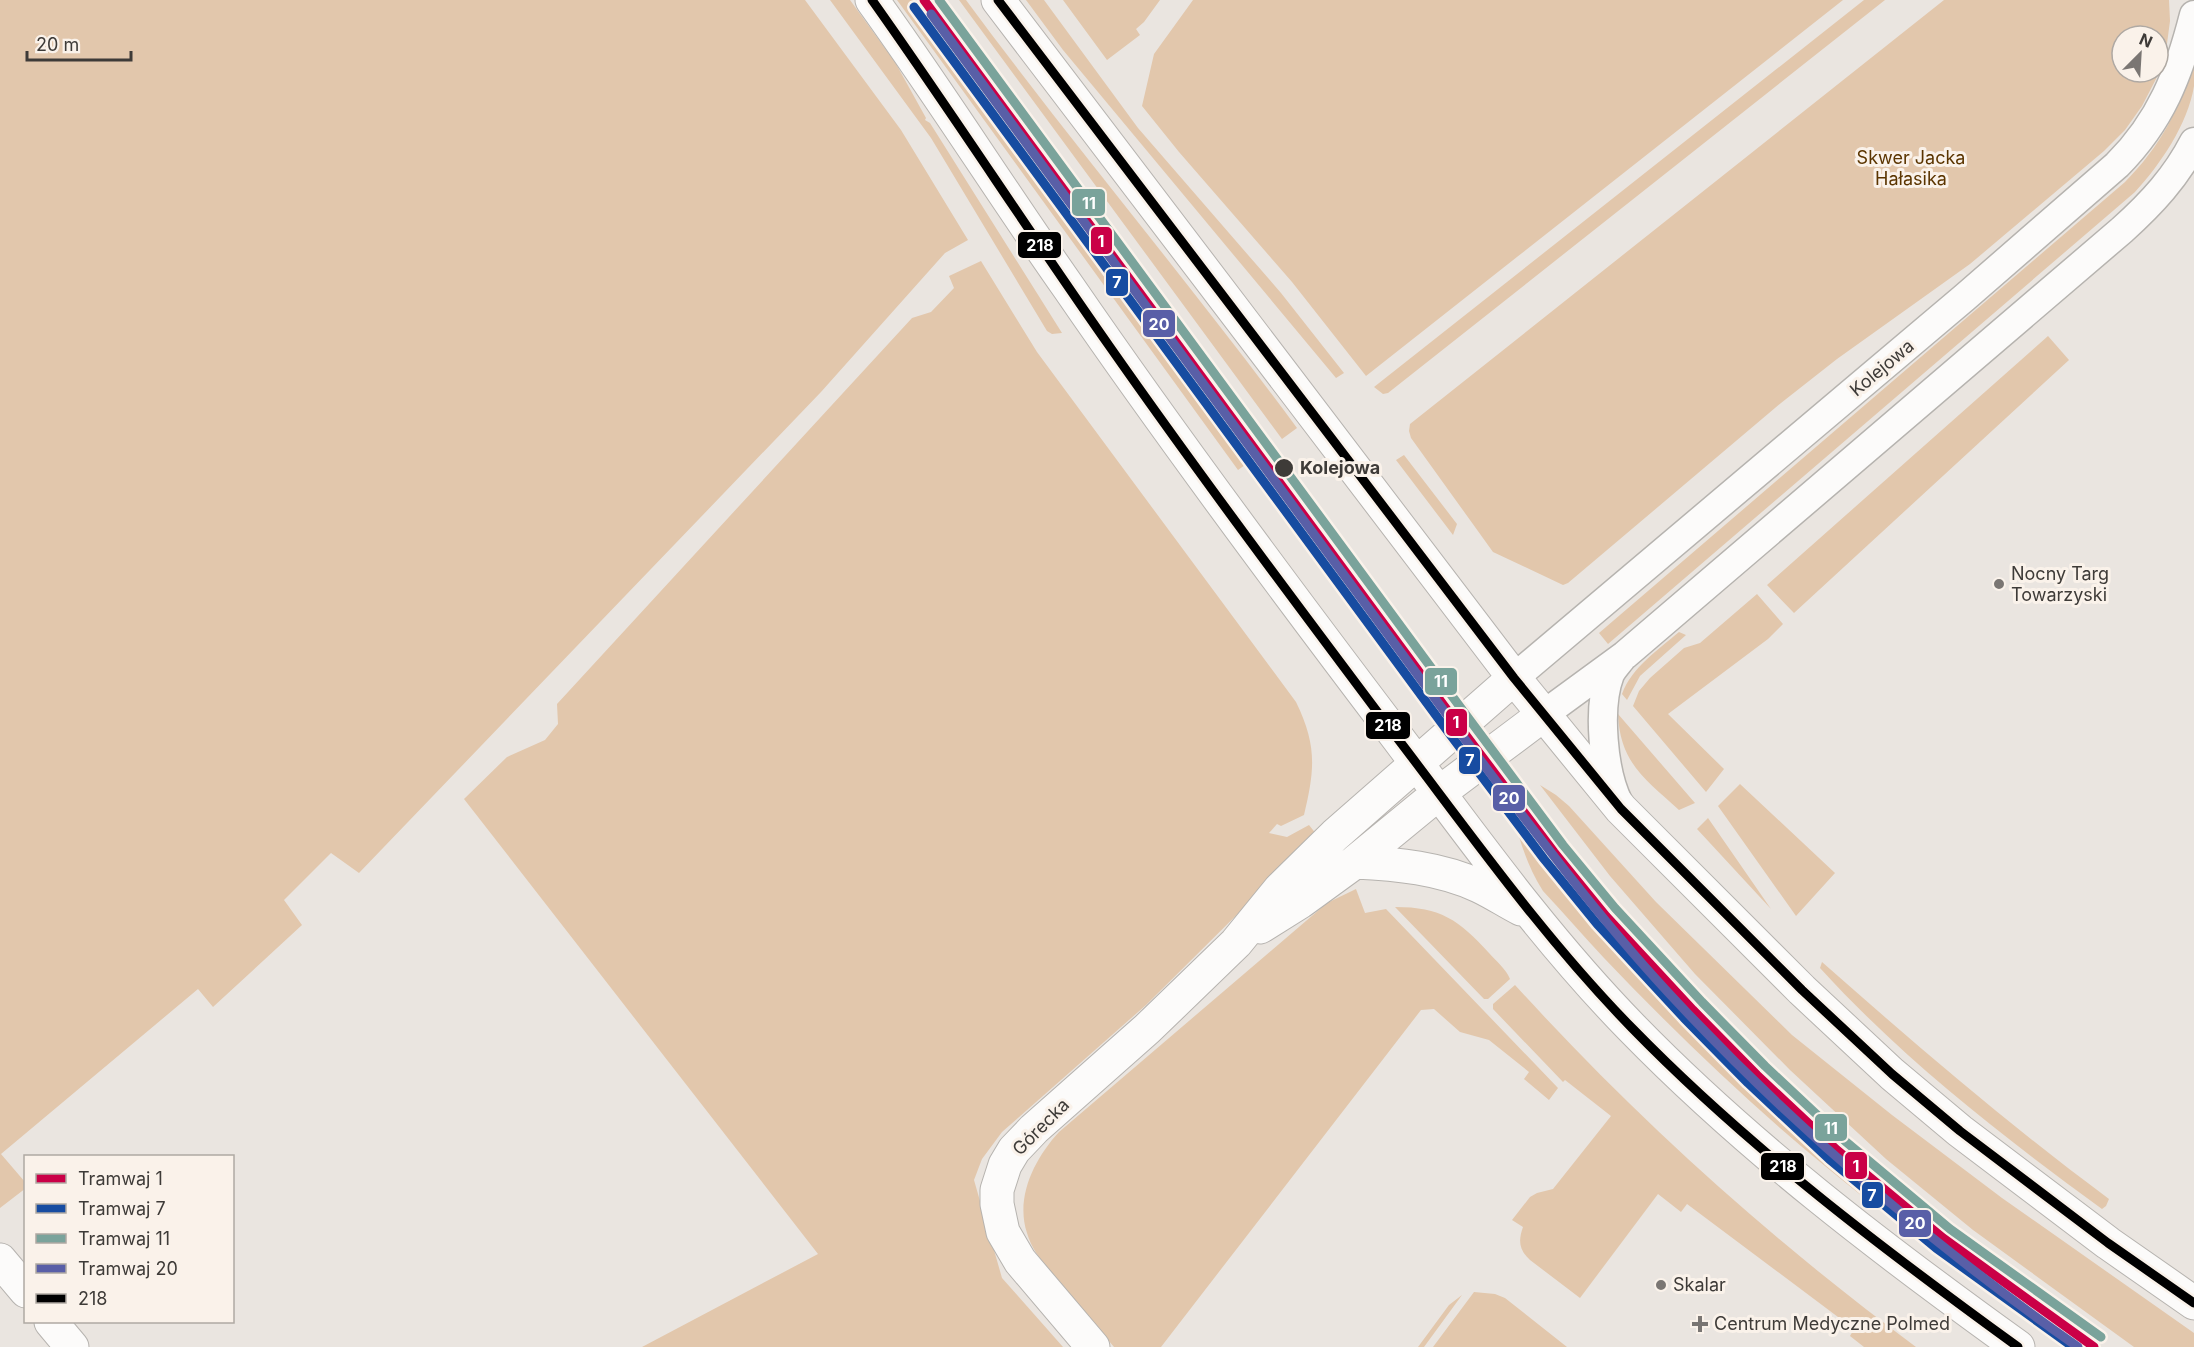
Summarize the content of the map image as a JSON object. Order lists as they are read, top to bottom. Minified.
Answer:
{"streets":{"main road":["Górecka"],"street":["Kolejowa"]},"crossings":[["Kolejowa","Górecka"]],"parks":["Skwer Jacka Hałasika"],"places":{"other":["Kolejowa","Nocny Targ Towarzyski","Skalar"],"health":["Centrum Medyczne Polmed"]},"lines":["tram line 1","tram line 11","transit line 218","tram line 7","tram line 20"],"legend":["Tramwaj 1","Tramwaj 7","Tramwaj 11","Tramwaj 20","218"],"scale_bar":"20 m","north":"top right"}
